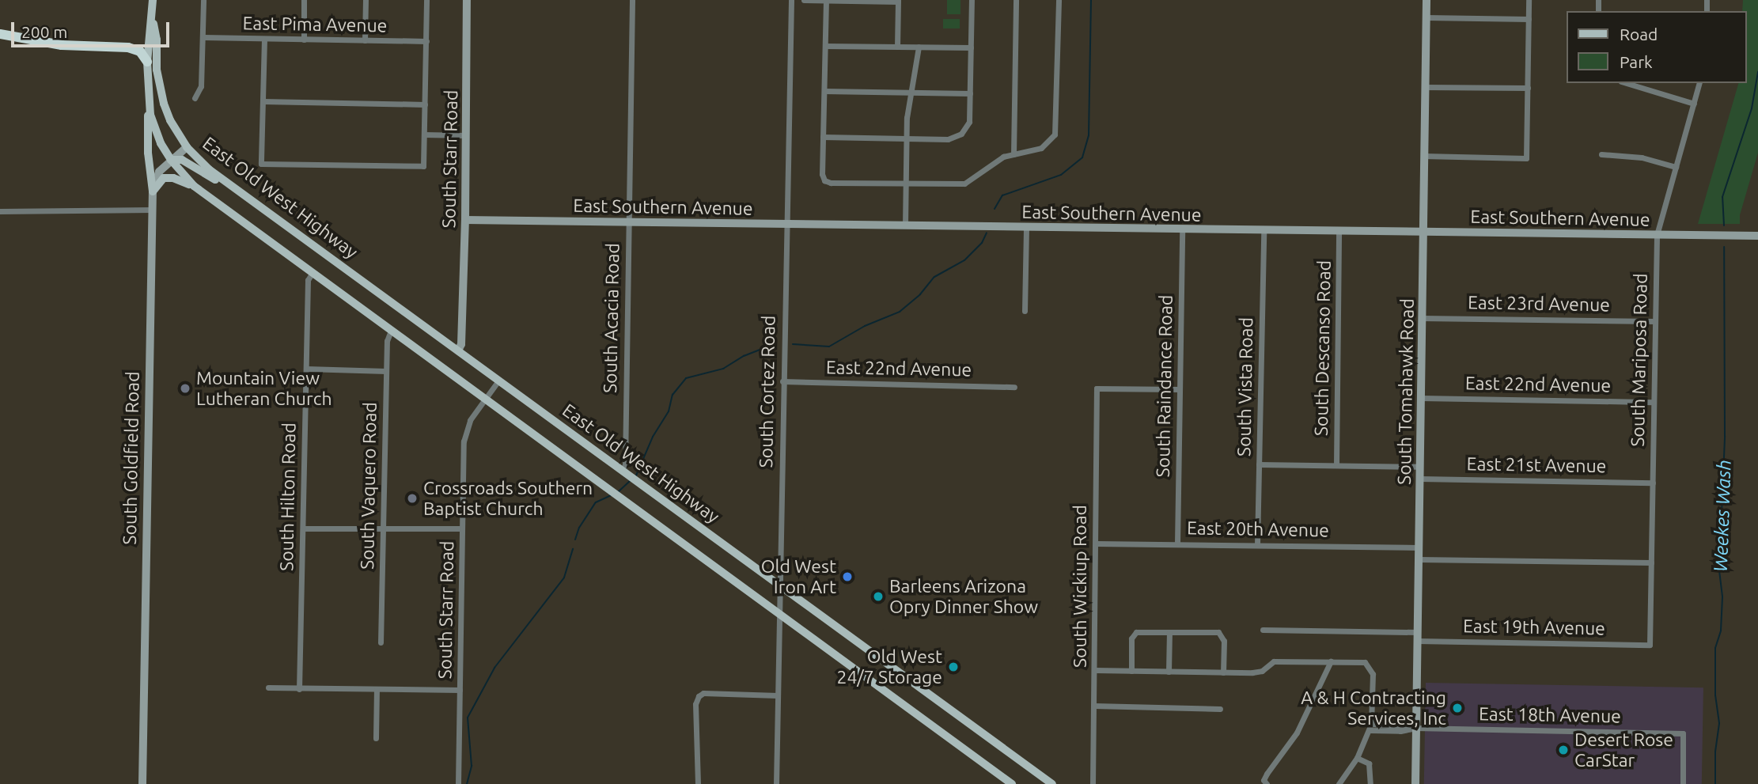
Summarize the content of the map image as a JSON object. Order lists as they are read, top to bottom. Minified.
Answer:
{"streets":{"main road":["South Starr Road","East Old West Highway","East Southern Avenue","South Tomahawk Road","South Goldfield Road"],"street":["East Pima Avenue","East 23rd Avenue","South Acacia Road","South Descanso Road","South Mariposa Road","East 22nd Avenue","South Raindance Road","South Vista Road","South Cortez Road","East 21st Avenue","South Vaquero Road","South Hilton Road","East 20th Avenue","South Wickiup Road","East 19th Avenue","East 18th Avenue"]},"crossings":[["South Starr Road","East Old West Highway"],["South Starr Road","East Southern Avenue"],["East Old West Highway","South Acacia Road"],["East Old West Highway","South Cortez Road"],["East Old West Highway","South Goldfield Road"],["East Southern Avenue","South Acacia Road"],["East Southern Avenue","South Descanso Road"],["East Southern Avenue","South Mariposa Road"],["East Southern Avenue","South Raindance Road"],["East Southern Avenue","South Vista Road"],["East Southern Avenue","South Cortez Road"],["East Southern Avenue","South Tomahawk Road"],["East 23rd Avenue","South Mariposa Road"],["East 23rd Avenue","South Tomahawk Road"],["South Mariposa Road","East 22nd Avenue"],["South Mariposa Road","East 21st Avenue"],["South Mariposa Road","East 19th Avenue"],["East 22nd Avenue","South Cortez Road"],["East 22nd Avenue","South Tomahawk Road"],["South Raindance Road","East 20th Avenue"],["South Raindance Road","South Wickiup Road"],["South Vista Road","East 20th Avenue"],["South Tomahawk Road","East 21st Avenue"],["South Tomahawk Road","East 20th Avenue"],["South Tomahawk Road","East 19th Avenue"],["South Tomahawk Road","East 18th Avenue"],["East 20th Avenue","South Wickiup Road"]],"water":["Weekes Wash"],"places":["Mountain View Lutheran Church","Crossroads Southern Baptist Church","Old West Iron Art","Barleens Arizona Opry Dinner Show","Old West 24/7 Storage","A & H Contracting Services, Inc","Desert Rose CarStar"],"legend":["Road","Park"],"scale_bar":"200 m"}
